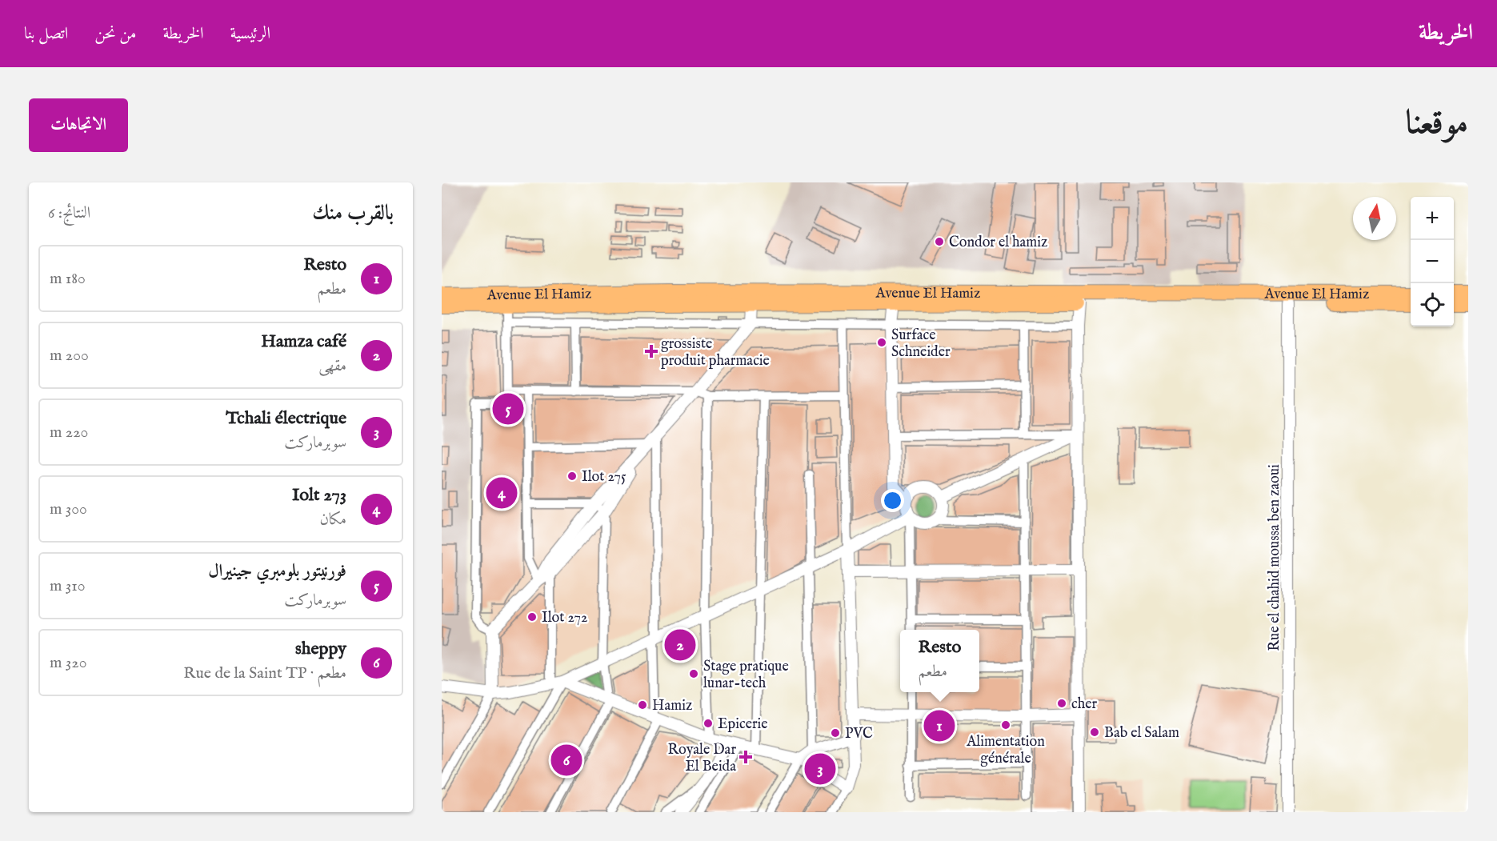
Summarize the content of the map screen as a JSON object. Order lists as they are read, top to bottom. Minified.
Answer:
{"streets":{"highway":["Avenue El Hamiz"],"street":["Rue el chahid moussa ben zaoui"]},"places":{"other":["Condor el hamiz","Surface Schneider","Ilot 275","Ilot 272","Stage pratique lunar-tech","cher","Hamiz","Epicerie","Alimentation générale","Bab el Salam","PVC"],"health":["grossiste produit pharmacie","Royale Dar El Beida"]},"north":"top","page":{"header":"الخريطة","nav":["الرئيسية","الخريطة","من نحن","اتصل بنا"],"title":"موقعنا","buttons":"الاتجاهات","heading":["بالقرب منك","النتائج: 6"],"map_buttons":["+","−"],"list":[{"mark":"1","name":"Resto","note":"مطعم","value":"180 m"},{"mark":"2","name":"Hamza café","note":"مقهى","value":"200 m"},{"mark":"3","name":"Tchali électrique","note":"سوبرماركت","value":"220 m"},{"mark":"4","name":"Iolt 273","note":"مكان","value":"300 m"},{"mark":"5","name":"فورنيتور بلومبري جينيرال","note":"سوبرماركت","value":"310 m"},{"mark":"6","name":"sheppy","note":"مطعم · Rue de la Saint TP","value":"320 m"}],"pins":["5","4","2","1","6","3"],"popup":["Resto","مطعم"]}}
